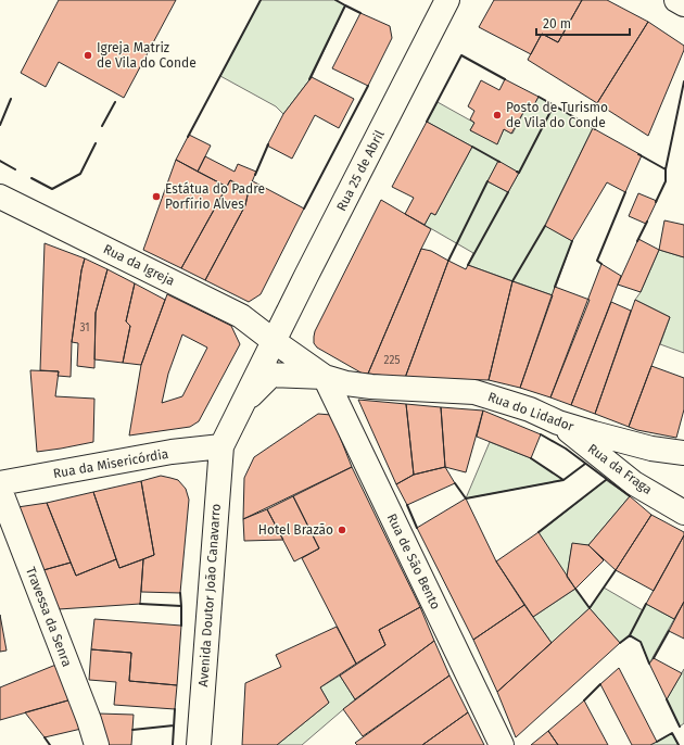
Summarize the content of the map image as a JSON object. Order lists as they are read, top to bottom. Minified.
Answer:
{"streets":{"street":["Rua 25 de Abril","Rua da Igreja","Rua do Lidador","Rua da Misericórdia","Rua da Fraga","Rua de São Bento","Avenida Doutor João Canavarro","Travessa da Senra"]},"crossings":[["Rua 25 de Abril","Rua da Igreja"],["Rua 25 de Abril","Rua da Misericórdia"],["Rua 25 de Abril","Avenida Doutor João Canavarro"],["Rua da Igreja","Rua do Lidador"],["Rua da Igreja","Rua de São Bento"],["Rua do Lidador","Rua da Fraga"],["Rua do Lidador","Rua de São Bento"],["Rua da Misericórdia","Avenida Doutor João Canavarro"]],"places":["Igreja Matriz de Vila do Conde","Posto de Turismo de Vila do Conde","Estátua do Padre Porfírio Alves","Hotel Brazão"],"house_numbers":["31","225"],"scale_bar":"20 m"}
